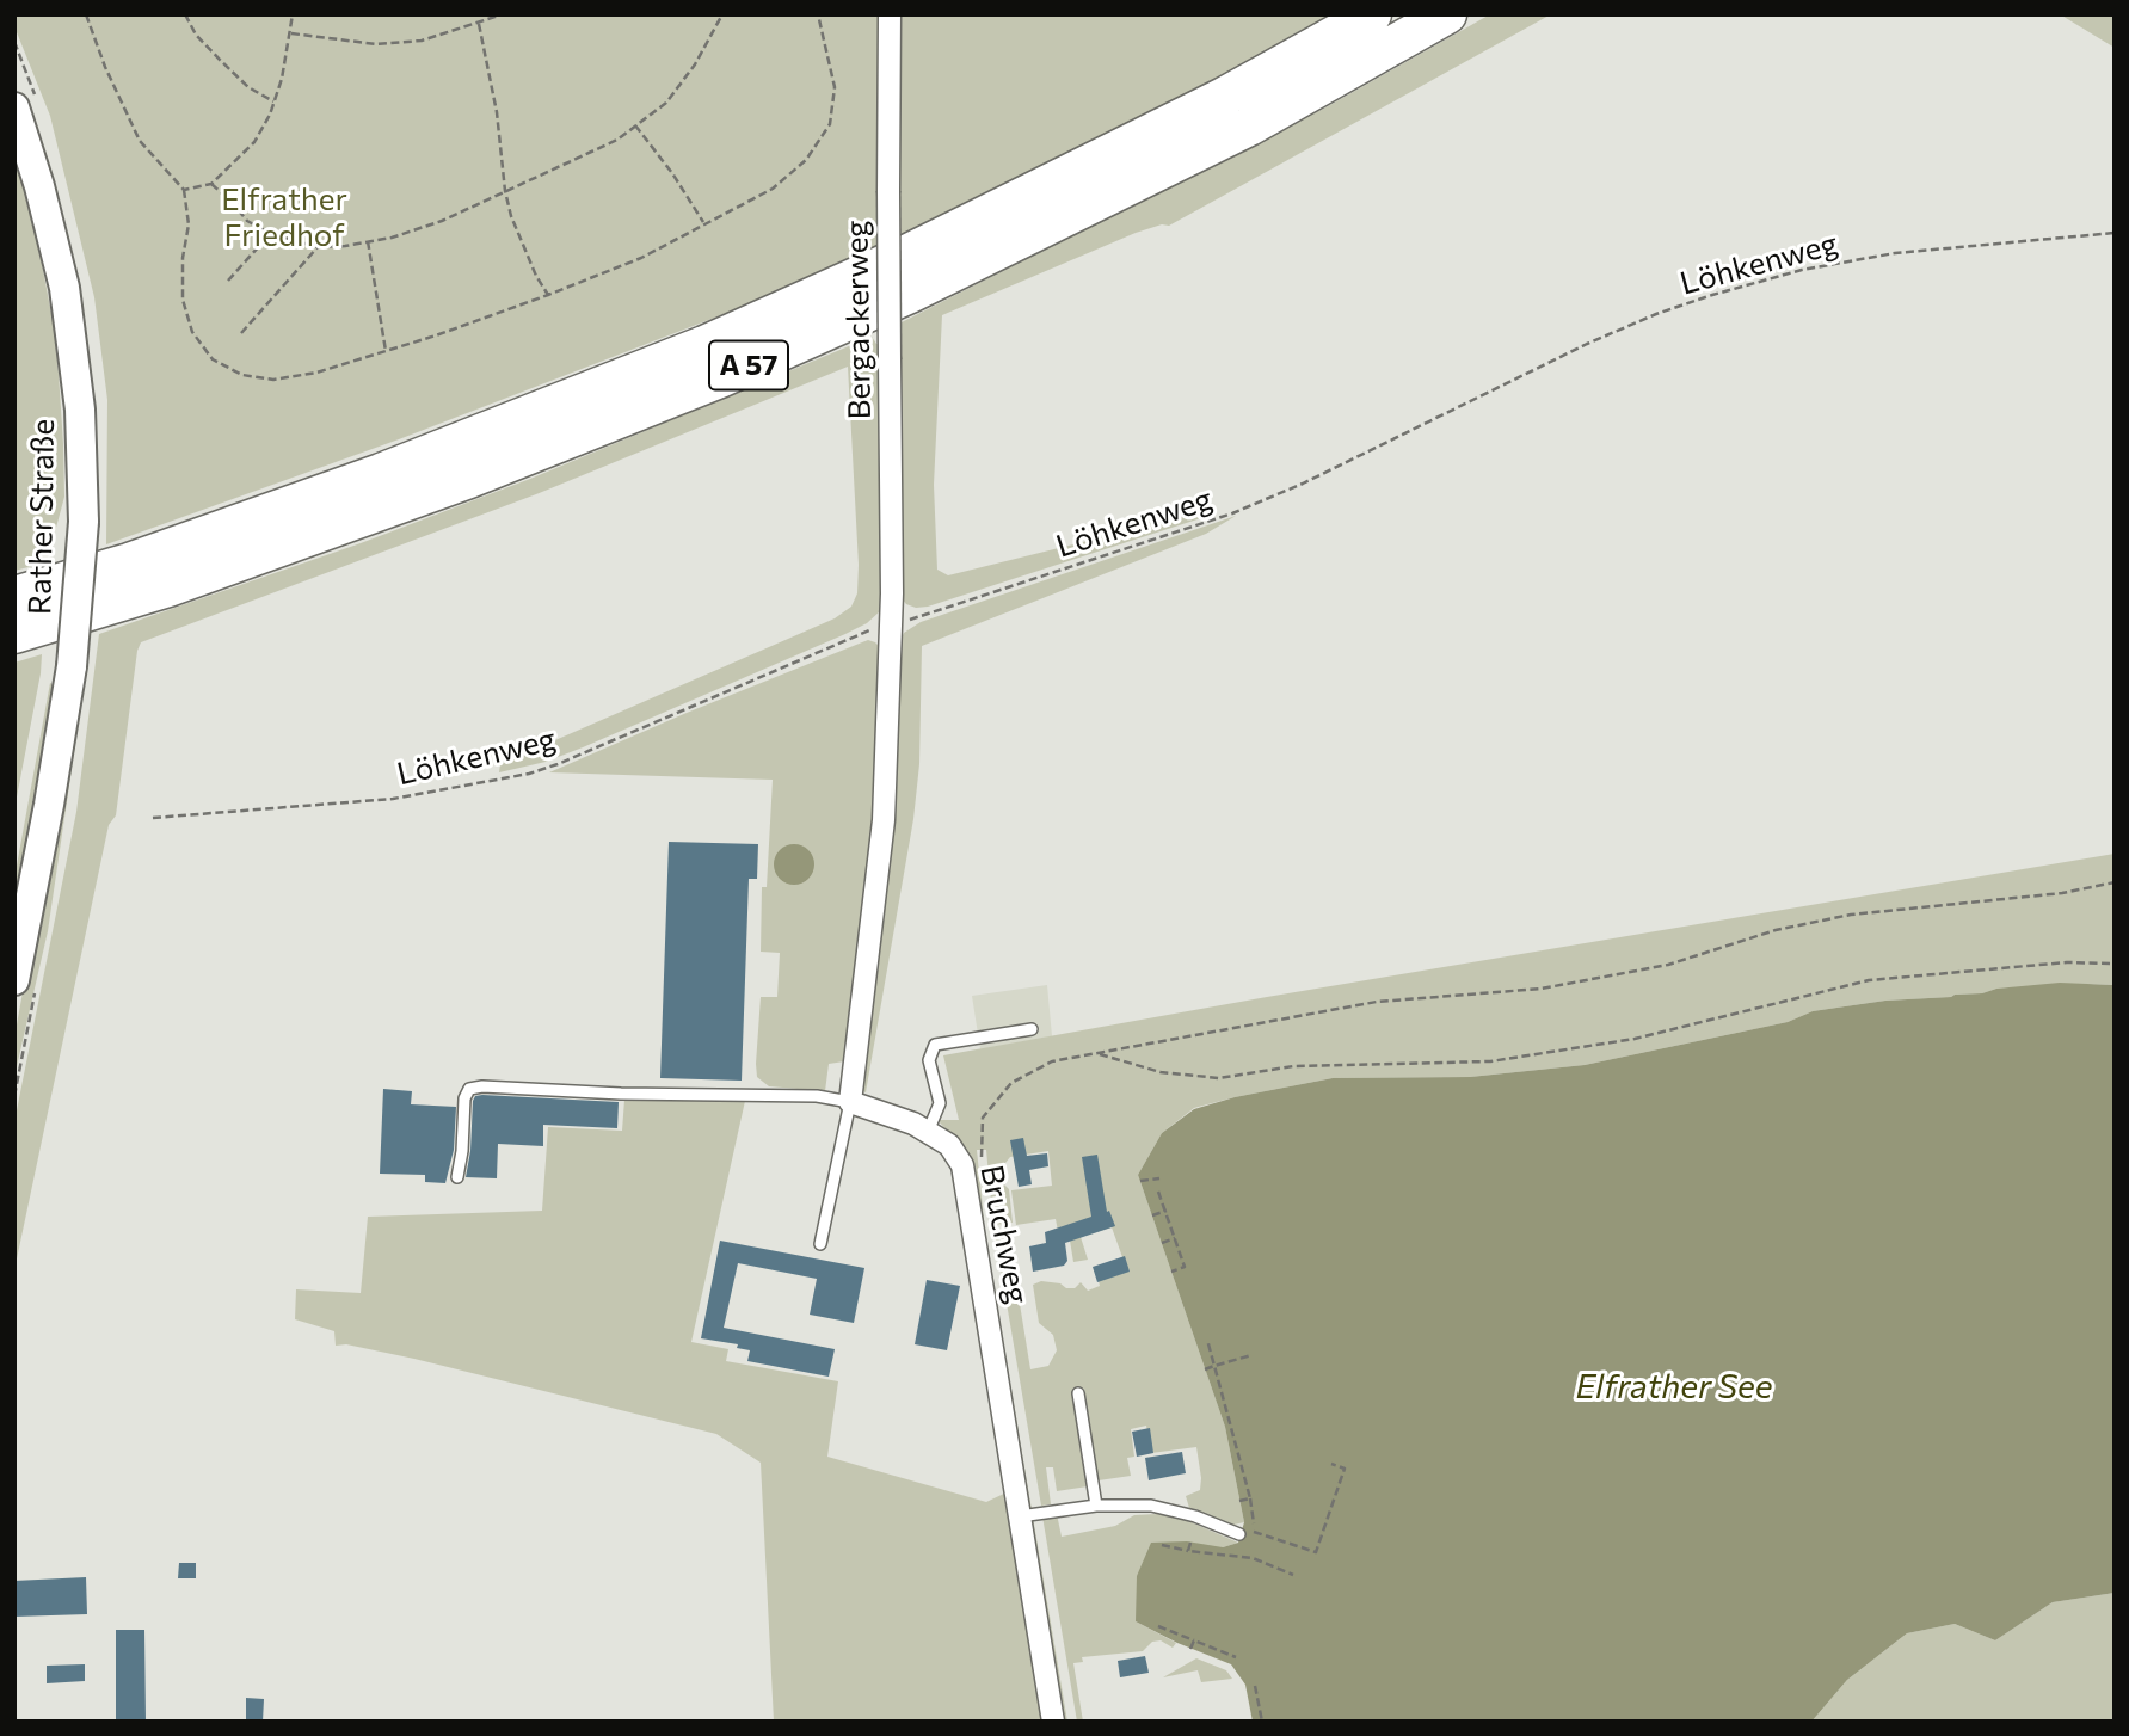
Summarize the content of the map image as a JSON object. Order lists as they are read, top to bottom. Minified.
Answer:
{"streets":{"highway":["A 57"],"main road":["Rather Straße"],"street":["Bergackerweg","Bruchweg"],"path":["Löhkenweg"]},"crossings":[["Löhkenweg","Bergackerweg"]],"water":["Elfrather See"],"parks":["Elfrather Friedhof"]}
